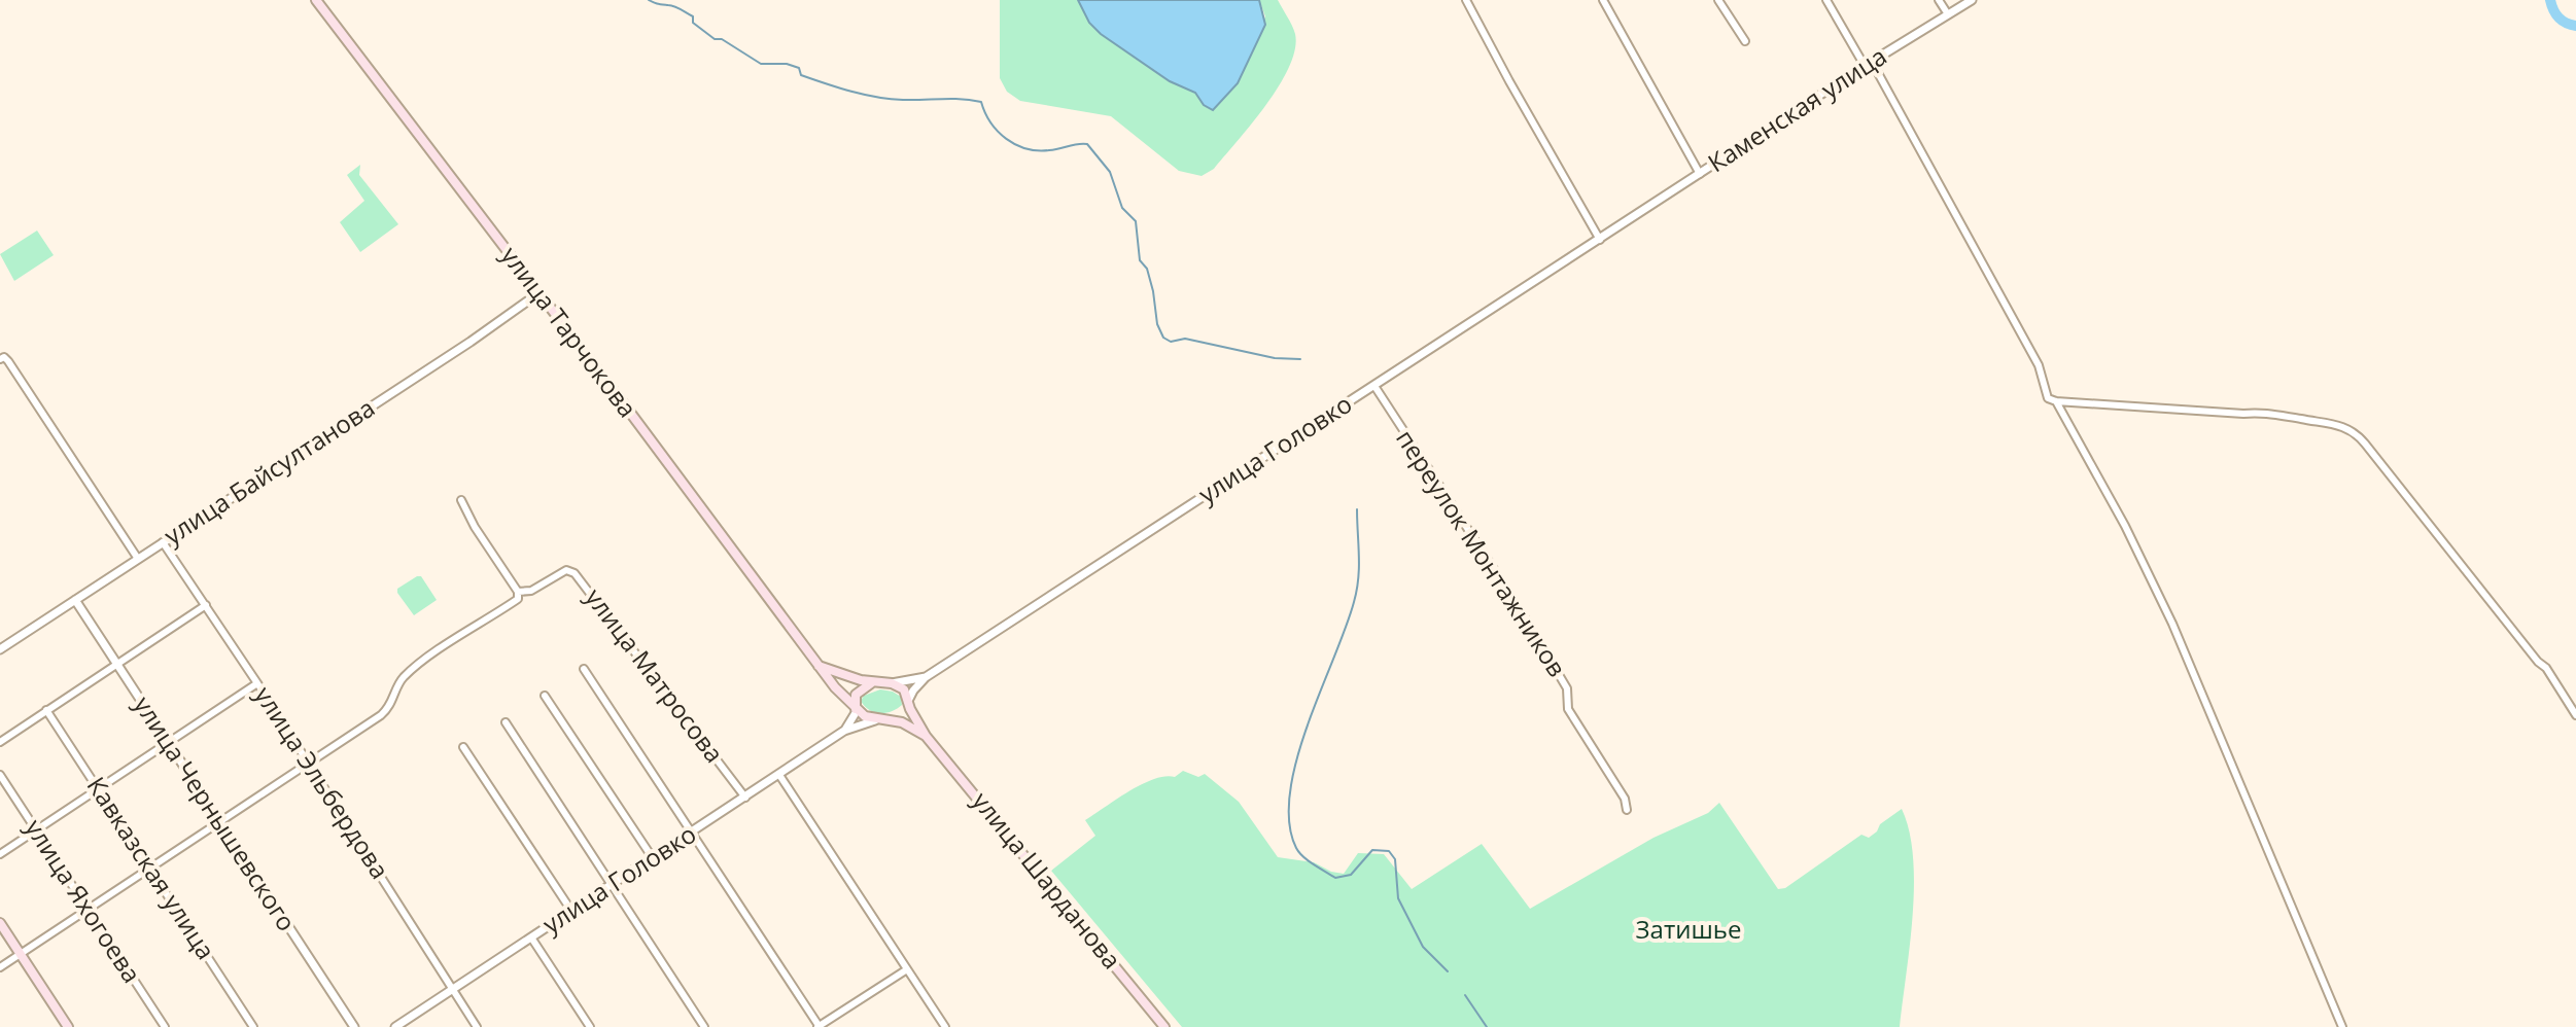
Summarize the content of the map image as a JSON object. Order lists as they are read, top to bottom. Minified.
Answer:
{"streets":{"main road":["улица Тарчокова","улица Шарданова"],"street":["Каменская улица","улица Головко","улица Байсултанова","переулок Монтажников","улица Матросова","улица Эльбердова","улица Чернышевского","Кавказская улица","улица Яхогоева"]},"crossings":[["Каменская улица","улица Головко"],["улица Тарчокова","улица Байсултанова"],["улица Головко","переулок Монтажников"],["улица Головко","улица Матросова"],["улица Головко","улица Эльбердова"],["улица Байсултанова","улица Эльбердова"],["улица Байсултанова","улица Чернышевского"]],"parks":["Затишье"]}
